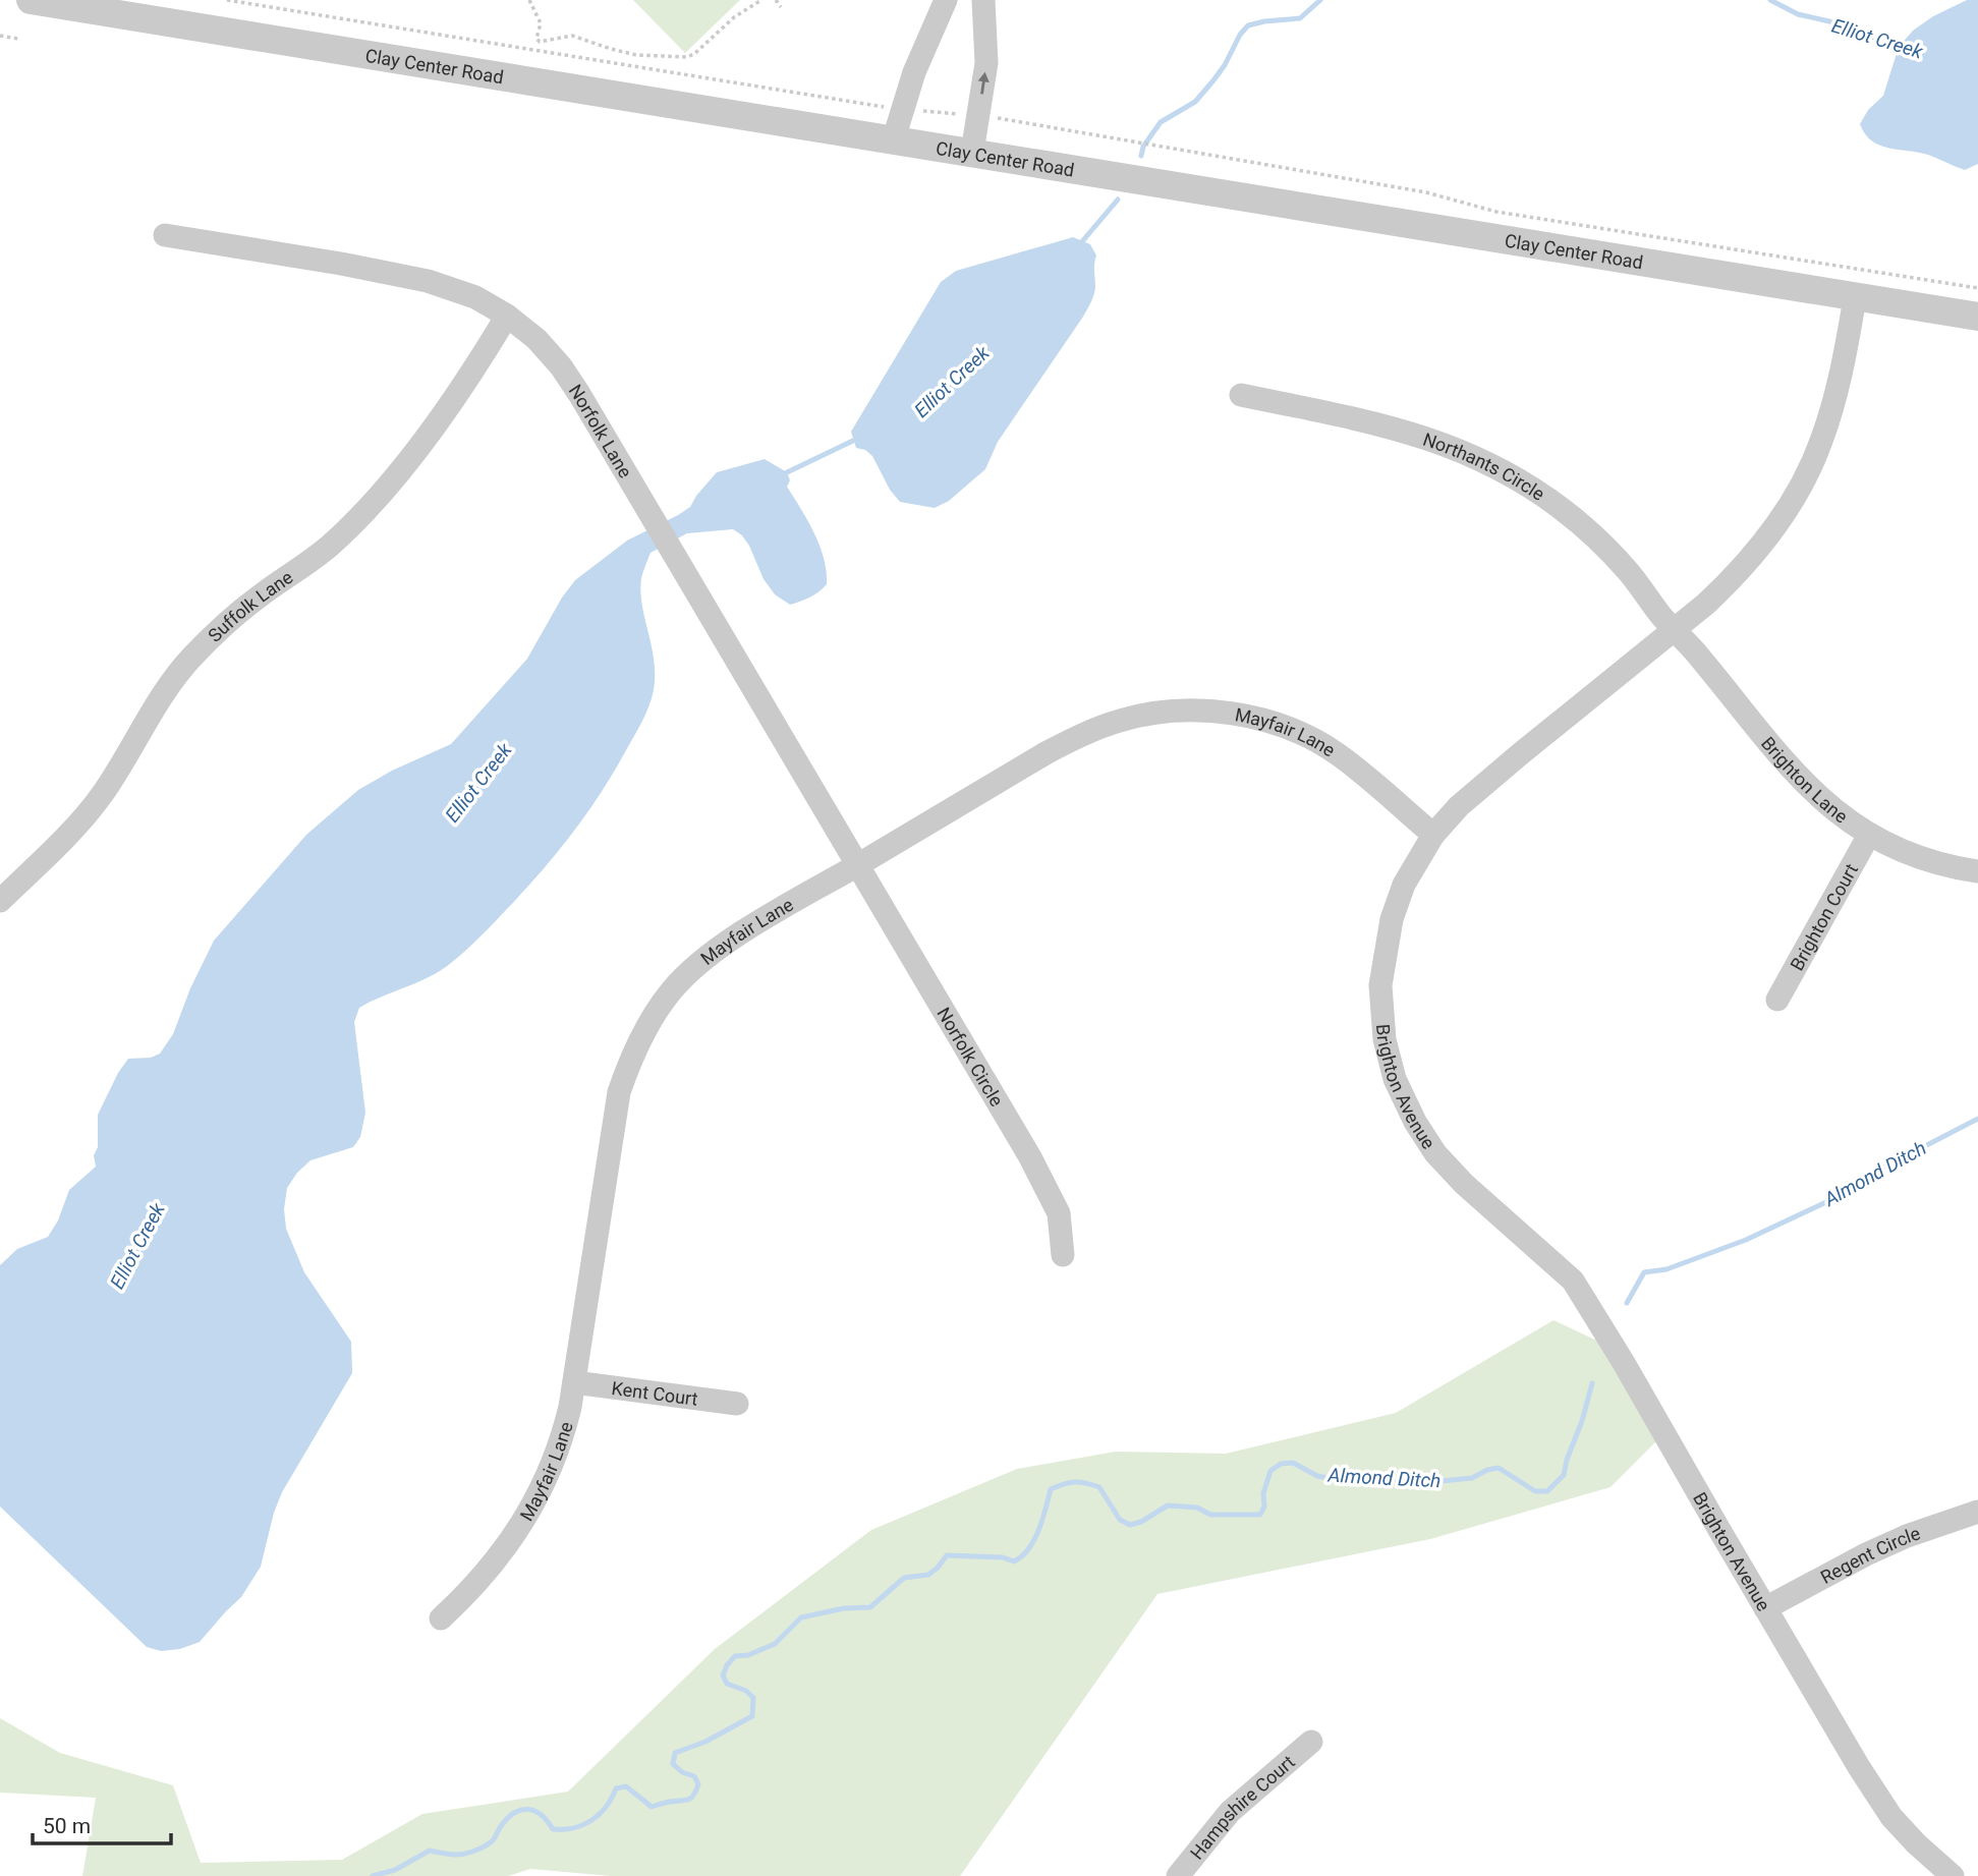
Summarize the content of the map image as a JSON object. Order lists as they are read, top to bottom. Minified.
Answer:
{"streets":{"street":["Clay Center Road","Norfolk Lane","Northants Circle","Suffolk Lane","Mayfair Lane","Brighton Lane","Brighton Court","Norfolk Circle","Brighton Avenue","Kent Court","Regent Circle","Hampshire Court"]},"crossings":[["Clay Center Road","Brighton Avenue"],["Norfolk Lane","Suffolk Lane"],["Norfolk Lane","Mayfair Lane"],["Norfolk Lane","Norfolk Circle"],["Northants Circle","Brighton Lane"],["Northants Circle","Brighton Avenue"],["Mayfair Lane","Norfolk Circle"],["Mayfair Lane","Brighton Avenue"],["Mayfair Lane","Kent Court"],["Brighton Lane","Brighton Court"],["Brighton Lane","Brighton Avenue"],["Brighton Avenue","Regent Circle"]],"water":["Elliot Creek","Almond Ditch"],"scale_bar":"50 m"}
